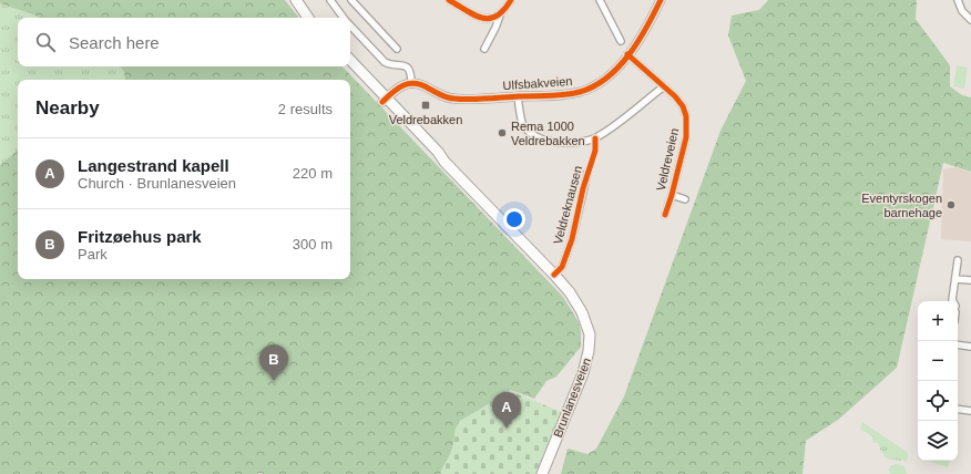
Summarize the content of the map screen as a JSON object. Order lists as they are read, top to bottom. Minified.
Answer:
{"streets":{"main road":["Brunlanesveien"],"street":["Ulfsbakveien","Veldreveien","Veldreknausen"]},"crossings":[["Ulfsbakveien","Veldreveien"],["Veldreknausen","Brunlanesveien"]],"places":{"transit":["Veldrebakken"],"other":["Rema 1000 Veldrebakken","Eventyrskogen barnehage"]},"page":{"search":"Search here","heading":["Nearby","2 results"],"list":[{"mark":"A","name":"Langestrand kapell","note":"Church · Brunlanesveien","value":"220 m"},{"mark":"B","name":"Fritzøehus park","note":"Park","value":"300 m"}],"map_buttons":["+","−"],"pins":["B","A"]}}
